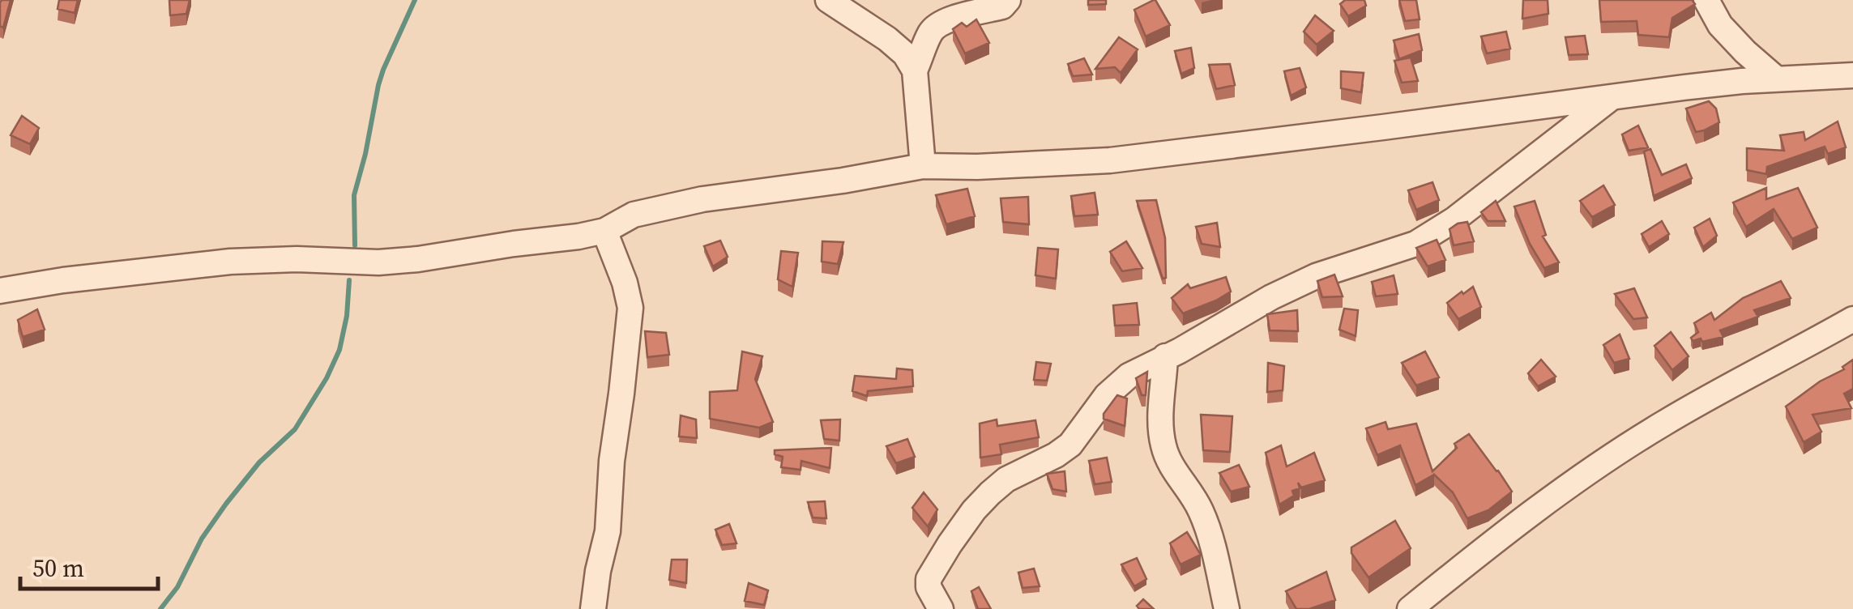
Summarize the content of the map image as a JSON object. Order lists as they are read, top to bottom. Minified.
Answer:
{"scale_bar":"50 m"}
